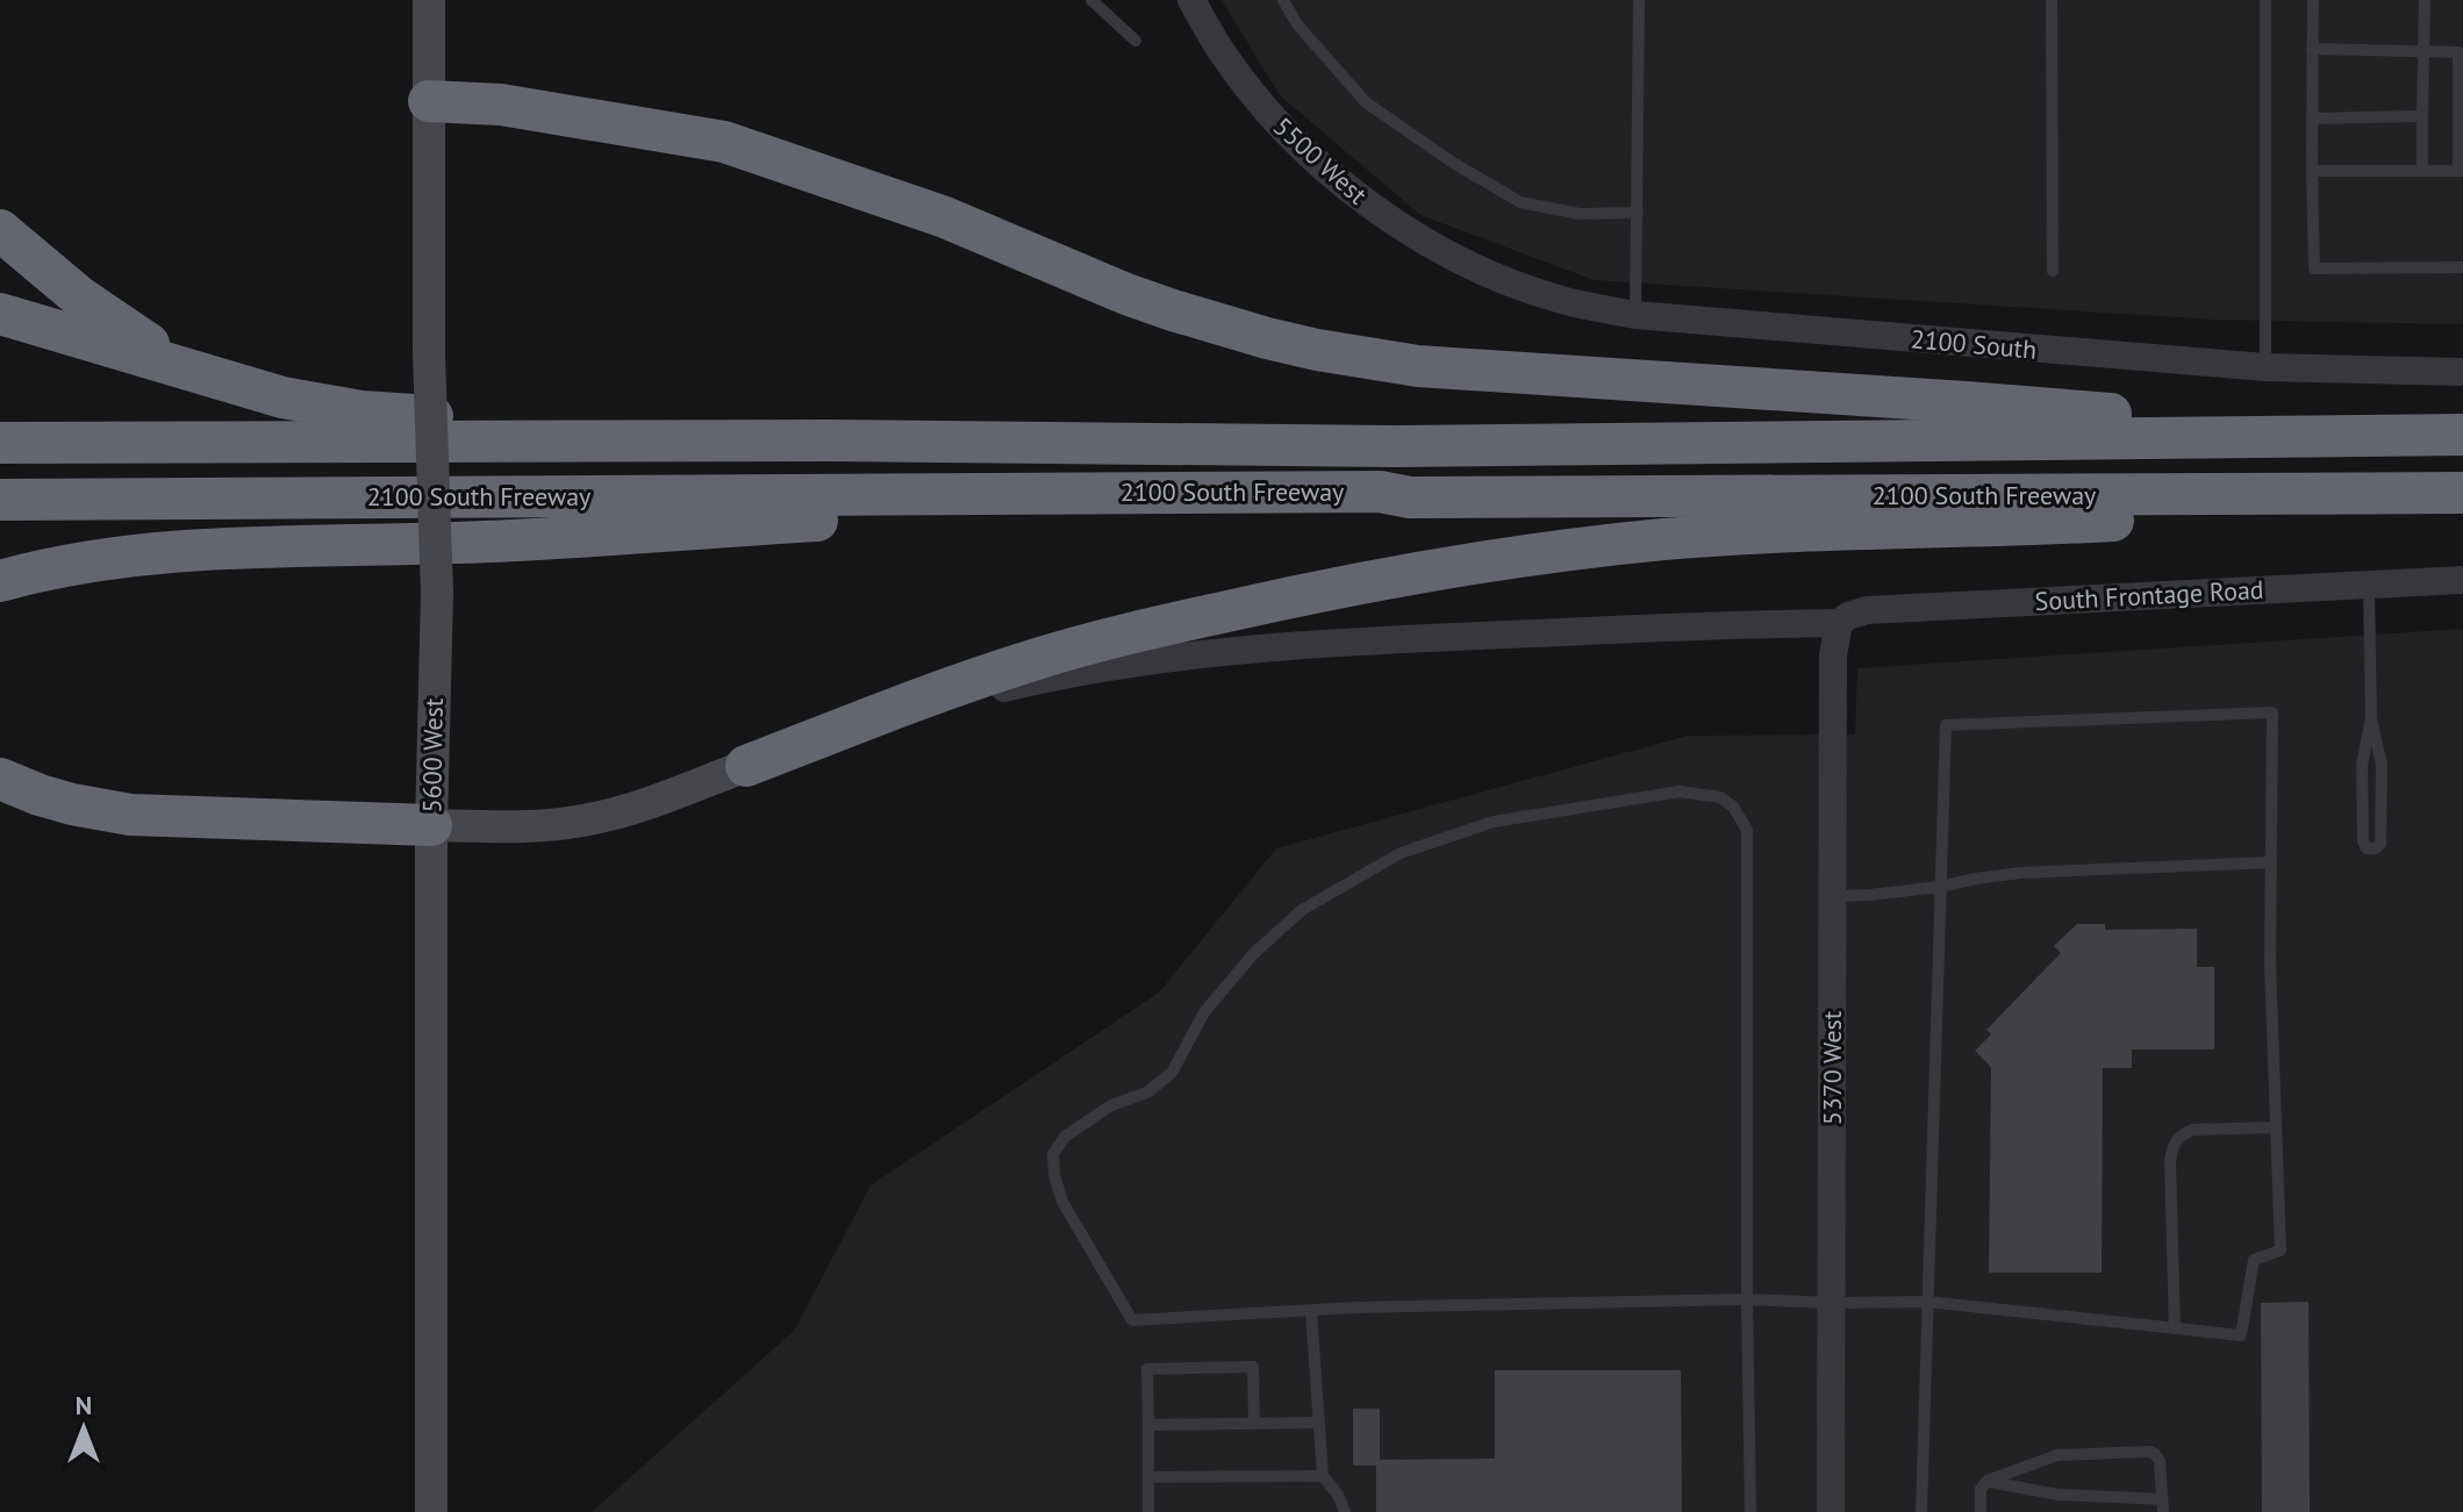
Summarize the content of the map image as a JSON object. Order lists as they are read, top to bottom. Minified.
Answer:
{"streets":{"highway":["2100 South Freeway"],"main road":["5600 West"],"street":["5500 West","2100 South","South Frontage Road","5370 West"]},"crossings":[["5500 West","2100 South"],["South Frontage Road","5370 West"]],"north":"top"}
